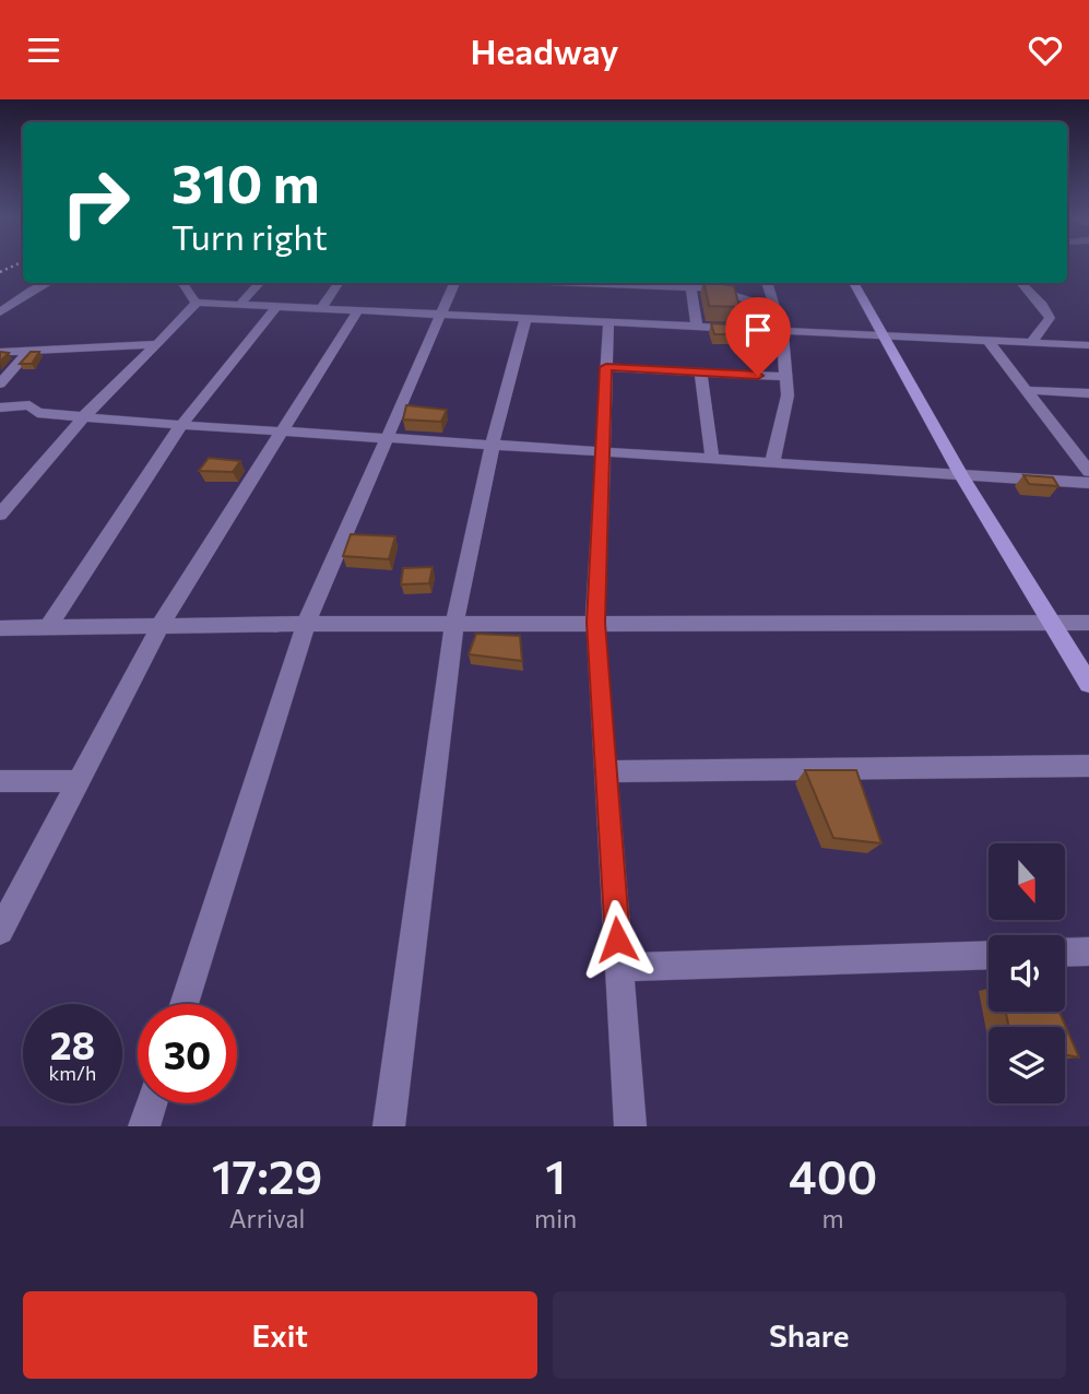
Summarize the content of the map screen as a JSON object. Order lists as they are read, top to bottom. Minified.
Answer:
{"north":"bottom","page":{"header":"Headway","turn":["310 m","Turn right"],"speed":"28 km/h","limit":"30","eta":["17:29","Arrival","1","min","400","m"],"buttons":["Exit","Share"]}}
